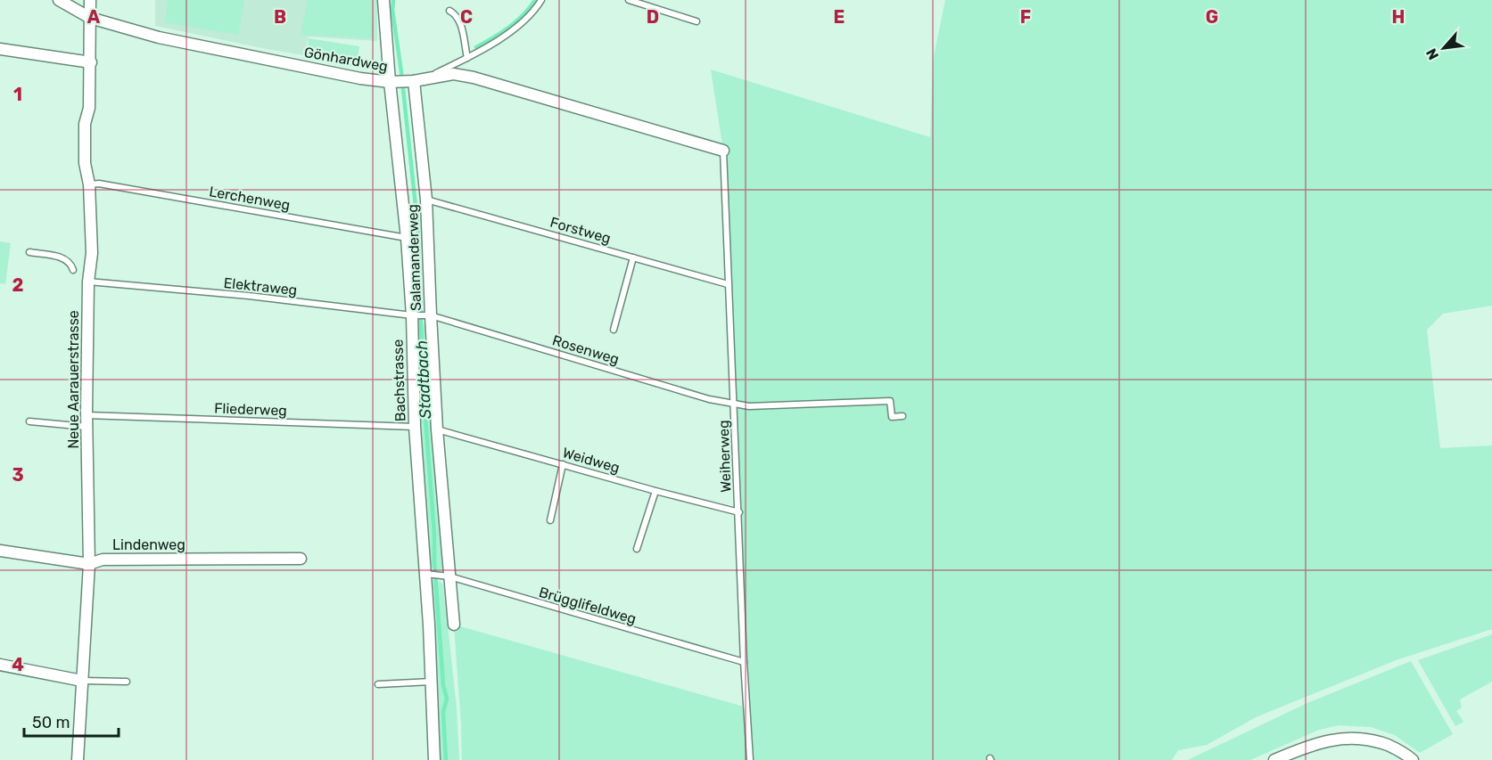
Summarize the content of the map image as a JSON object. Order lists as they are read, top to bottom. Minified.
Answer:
{"streets":{"street":["Gönhardweg","Salamanderweg","Neue Aarauerstrasse","Bachstrasse","Lindenweg"],"lane":["Lerchenweg","Forstweg","Elektraweg","Rosenweg","Fliederweg","Weiherweg","Weidweg","Brügglifeldweg"]},"crossings":[["Gönhardweg","Salamanderweg"],["Gönhardweg","Neue Aarauerstrasse"],["Gönhardweg","Bachstrasse"],["Gönhardweg","Weiherweg"],["Lerchenweg","Neue Aarauerstrasse"],["Lerchenweg","Bachstrasse"],["Forstweg","Salamanderweg"],["Forstweg","Weiherweg"],["Salamanderweg","Elektraweg"],["Salamanderweg","Rosenweg"],["Salamanderweg","Weidweg"],["Salamanderweg","Brügglifeldweg"],["Elektraweg","Rosenweg"],["Elektraweg","Neue Aarauerstrasse"],["Elektraweg","Bachstrasse"],["Rosenweg","Weiherweg"],["Neue Aarauerstrasse","Fliederweg"],["Neue Aarauerstrasse","Lindenweg"],["Bachstrasse","Fliederweg"],["Bachstrasse","Brügglifeldweg"],["Weiherweg","Weidweg"],["Weiherweg","Brügglifeldweg"]],"water":["Stadtbach"],"scale_bar":"50 m","north":"bottom left","grid":{"columns":["A","B","C","D","E","F","G","H"],"rows":["1","2","3","4"]}}
